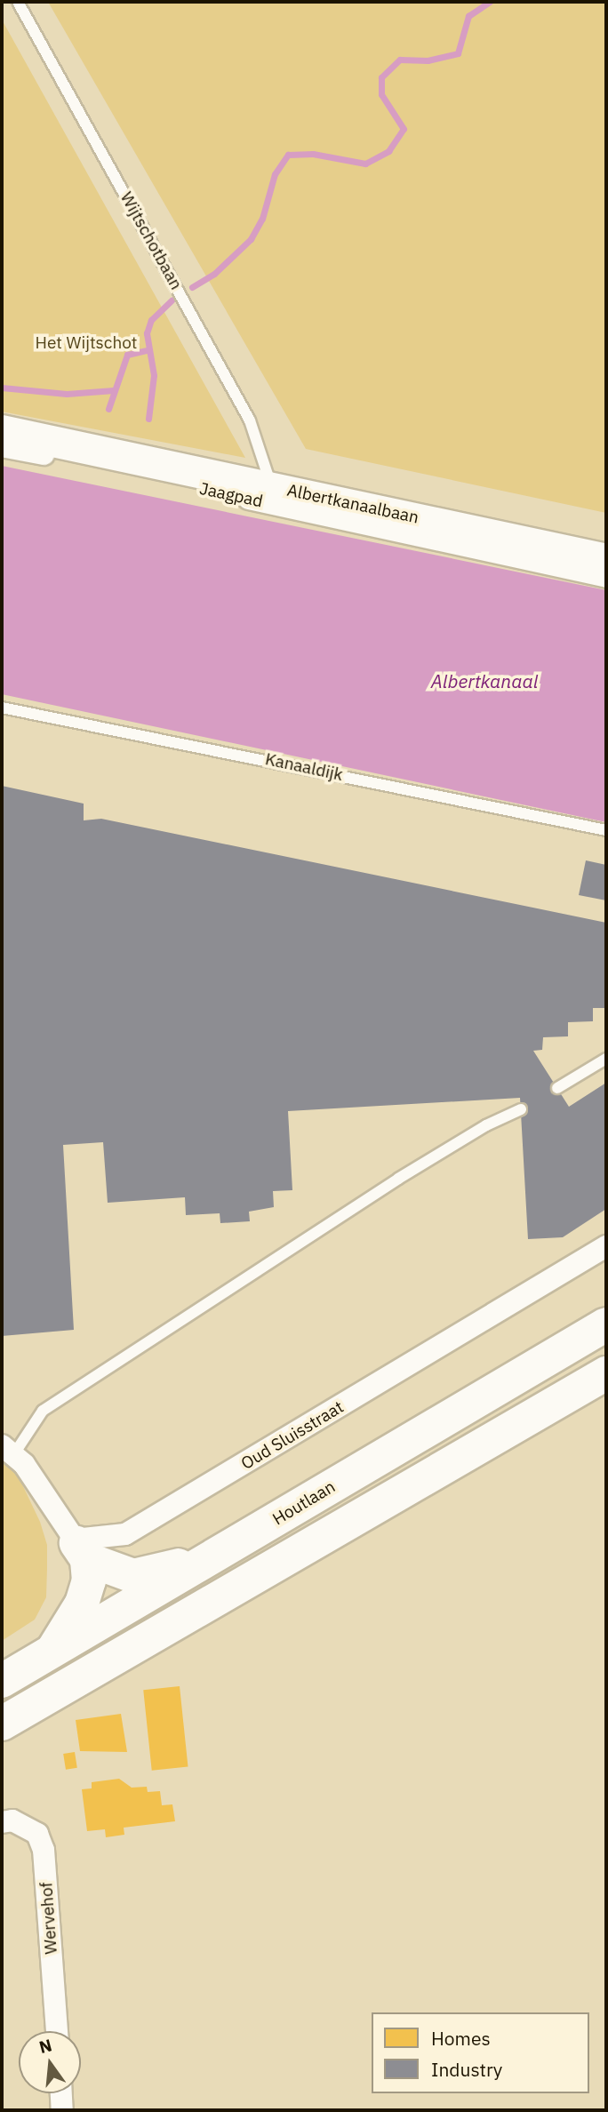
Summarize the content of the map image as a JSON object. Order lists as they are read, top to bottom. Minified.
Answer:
{"streets":{"main road":["Houtlaan"],"street":["Jaagpad","Albertkanaalbaan","Oud Sluisstraat","Wervehof"],"lane":["Wijtschotbaan","Kanaaldijk"]},"crossings":[["Wijtschotbaan","Albertkanaalbaan"]],"water":["Albertkanaal"],"parks":["Het Wijtschot"],"legend":["Homes","Industry"],"north":"top"}
